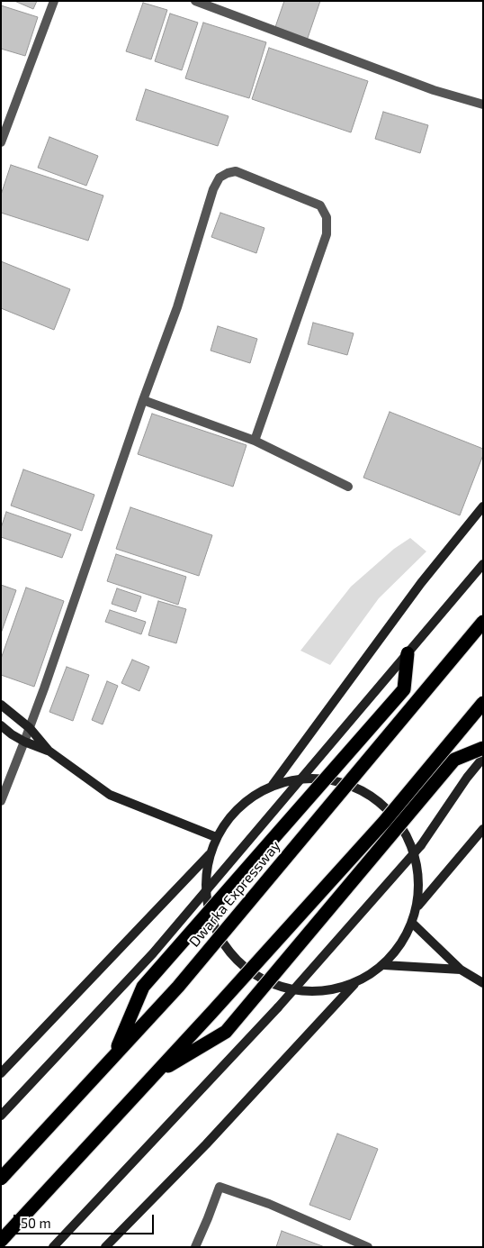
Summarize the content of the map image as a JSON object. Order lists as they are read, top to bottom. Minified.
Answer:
{"streets":{"highway":["Dwarka Expressway"]},"scale_bar":"50 m"}
